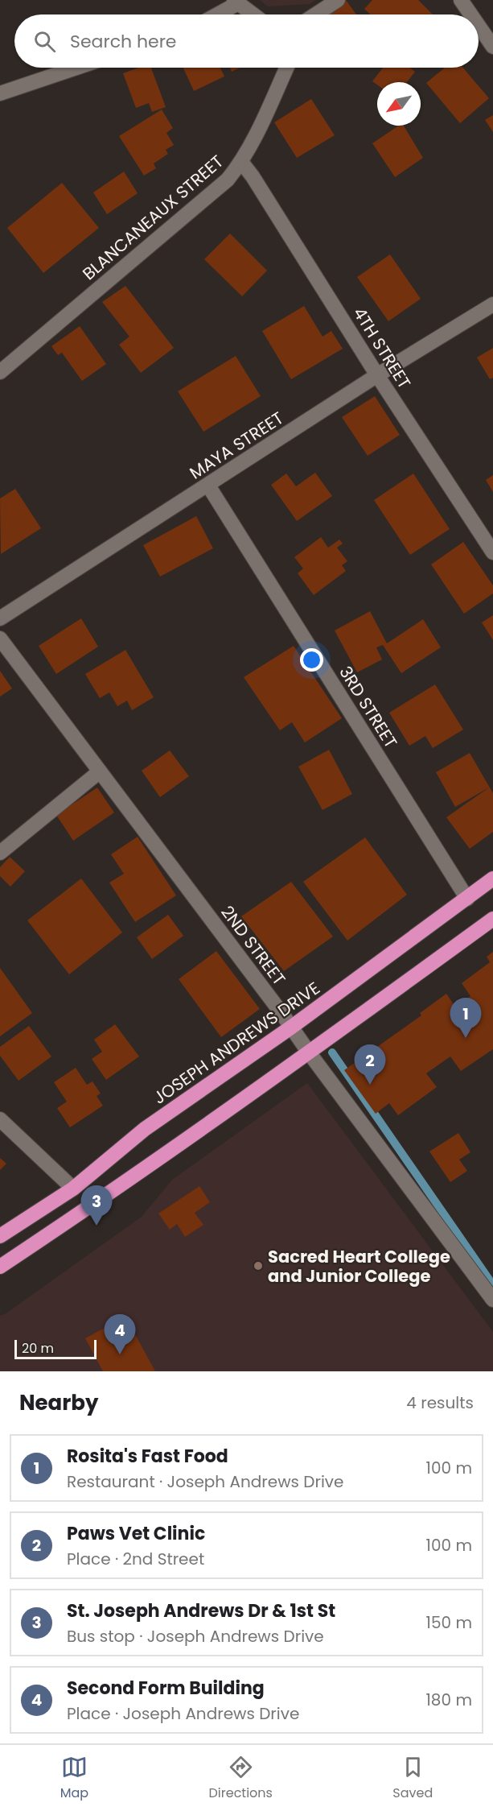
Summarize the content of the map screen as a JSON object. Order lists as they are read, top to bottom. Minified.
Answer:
{"streets":{"highway":["JOSEPH ANDREWS DRIVE"],"street":["BLANCANEAUX STREET","4TH STREET","MAYA STREET","3RD STREET","2ND STREET"]},"crossings":[["BLANCANEAUX STREET","4TH STREET"],["4TH STREET","MAYA STREET"],["MAYA STREET","3RD STREET"],["3RD STREET","JOSEPH ANDREWS DRIVE"],["2ND STREET","JOSEPH ANDREWS DRIVE"]],"places":["Sacred Heart College and Junior College"],"scale_bar":"20 m","north":"bottom left","page":{"search":"Search here","pins":["1","2","3","4"],"scale":"20 m","heading":["Nearby","4 results"],"list":[{"mark":"1","name":"Rosita's Fast Food","note":"Restaurant · Joseph Andrews Drive","value":"100 m"},{"mark":"2","name":"Paws Vet Clinic","note":"Place · 2nd Street","value":"100 m"},{"mark":"3","name":"St. Joseph Andrews Dr & 1st St","note":"Bus stop · Joseph Andrews Drive","value":"150 m"},{"mark":"4","name":"Second Form Building","note":"Place · Joseph Andrews Drive","value":"180 m"}],"nav":["Map","Directions","Saved"]}}
